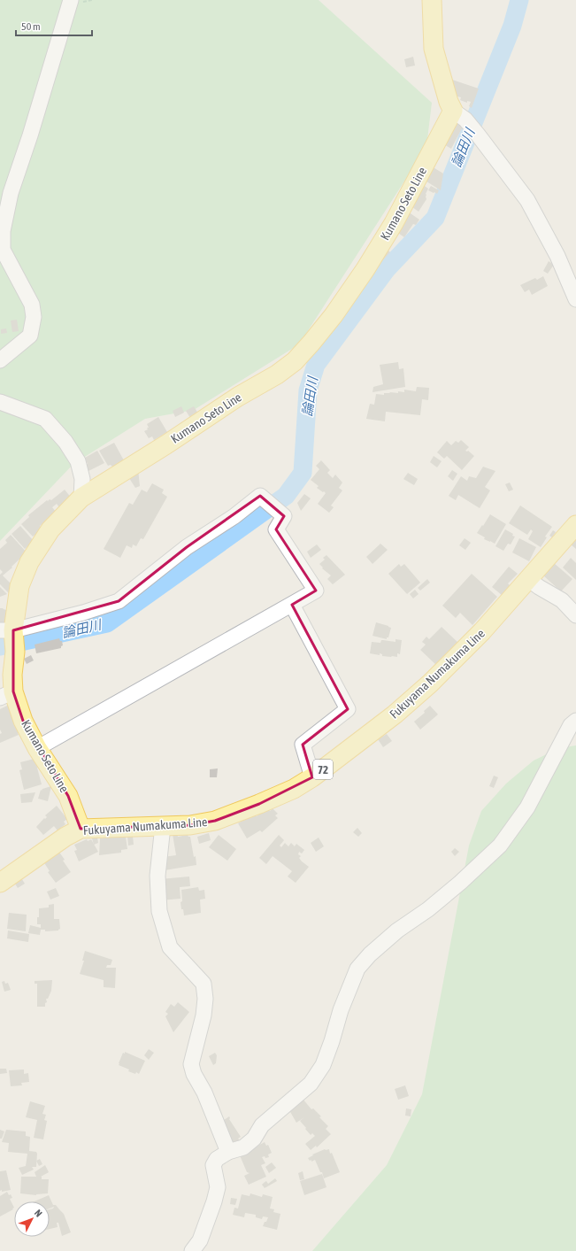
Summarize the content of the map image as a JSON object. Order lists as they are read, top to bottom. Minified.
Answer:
{"streets":{"main road":["Kumano Seto Line","Fukuyama Numakuma Line","72"]},"crossings":[["Kumano Seto Line","Fukuyama Numakuma Line"]],"water":["論田川"],"scale_bar":"50 m","north":"top right"}
